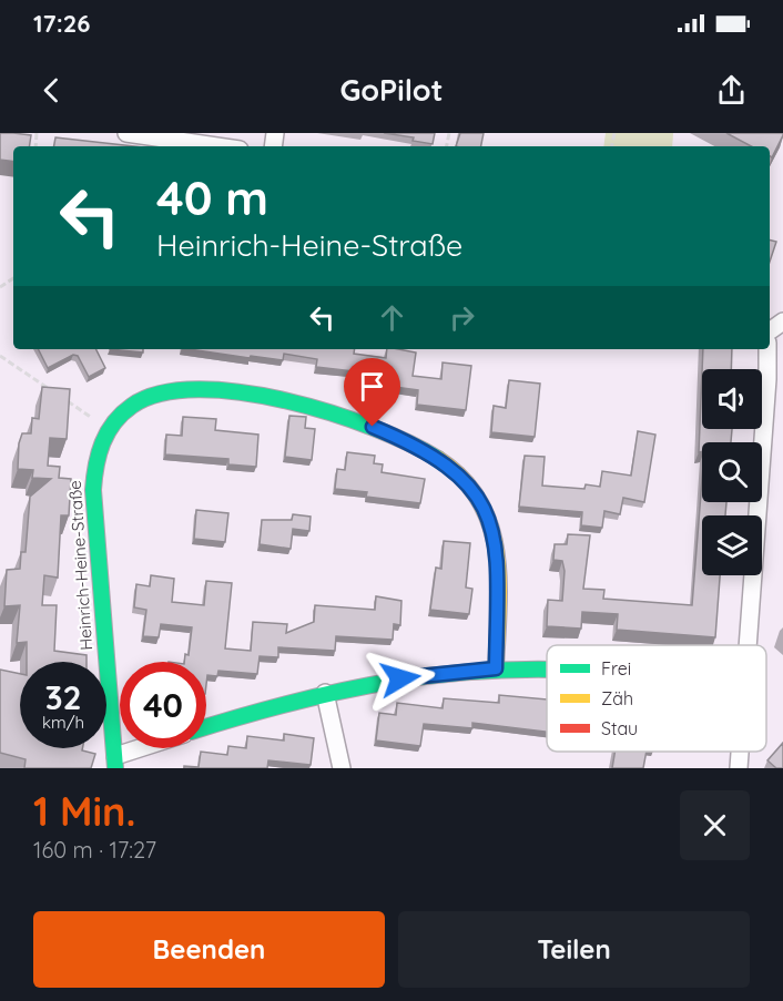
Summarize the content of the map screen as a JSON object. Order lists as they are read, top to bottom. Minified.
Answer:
{"streets":{"street":["Heinrich-Heine-Straße"]},"legend":["Frei","Zäh","Stau"],"page":{"status":"17:26","header":"GoPilot","turn":["40 m","Heinrich-Heine-Straße"],"speed":"32 km/h","limit":"40","heading":["1 Min.","160 m · 17:27"],"buttons":["Beenden","Teilen"]}}
